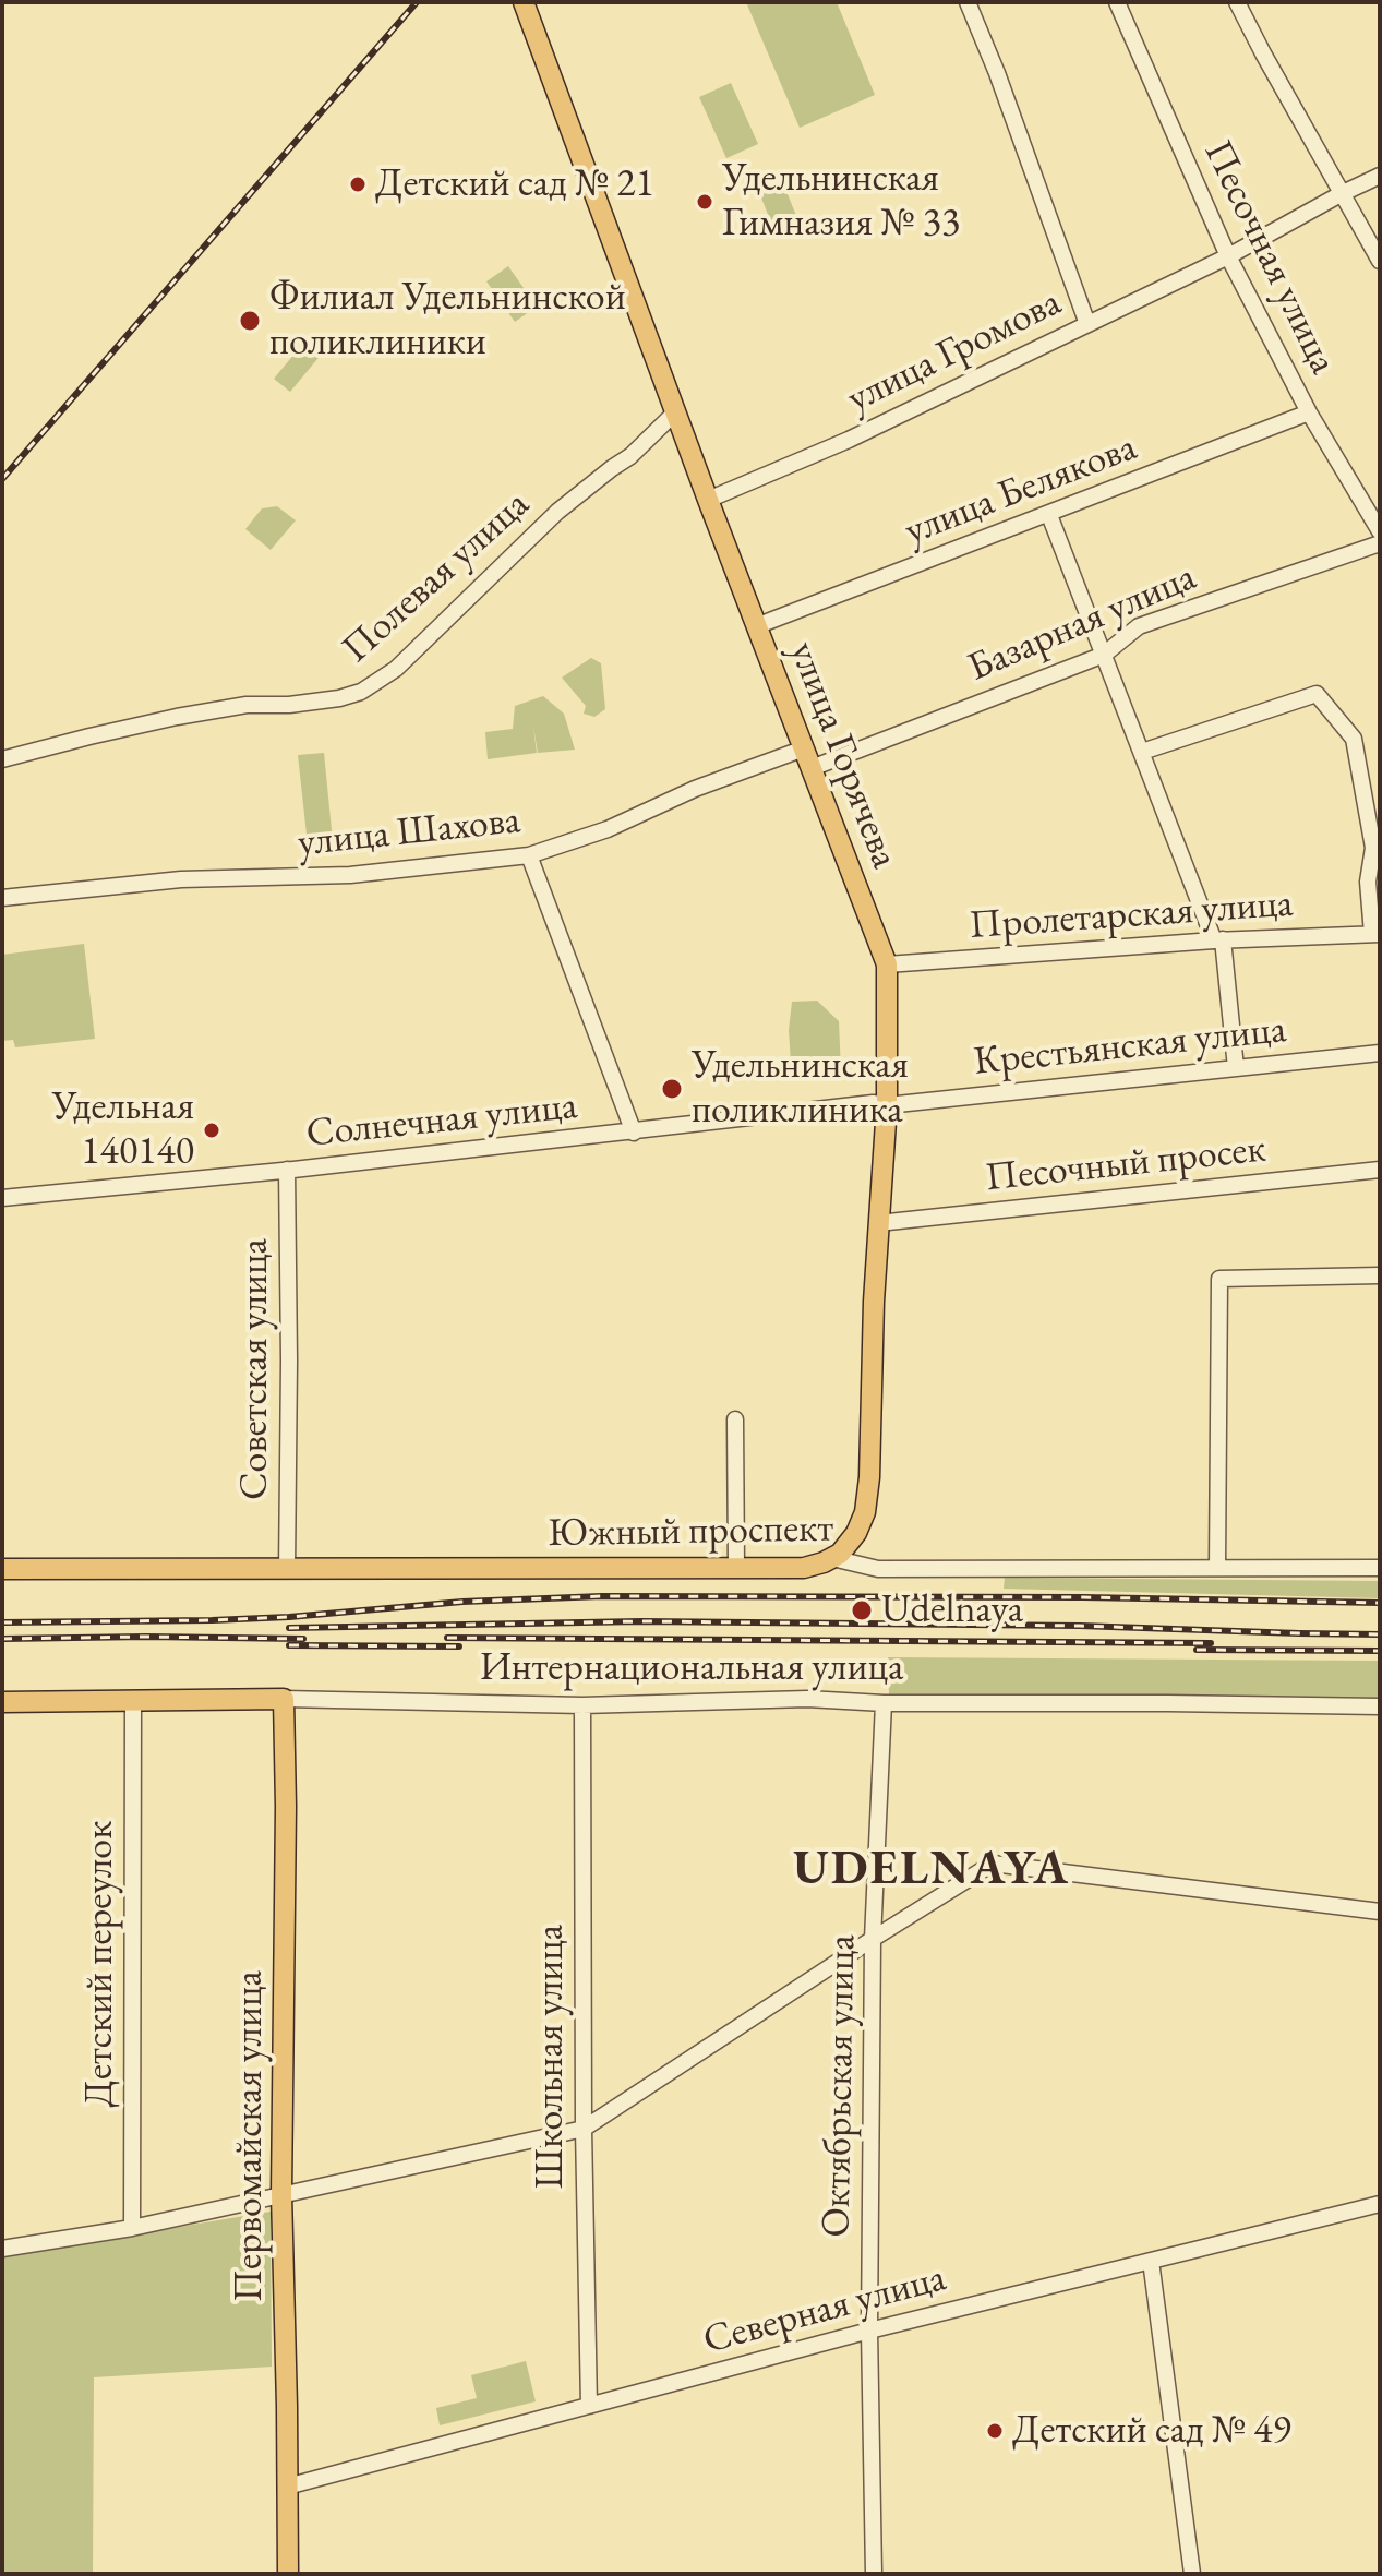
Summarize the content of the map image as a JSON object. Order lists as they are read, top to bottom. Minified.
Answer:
{"streets":{"main road":["улица Горячева","Южный проспект","Интернациональная улица","Первомайская улица"],"street":["Песочная улица","улица Громова","улица Белякова","Полевая улица","Базарная улица","улица Шахова","Пролетарская улица","Крестьянская улица","Солнечная улица","Песочный просек","Советская улица","Детский переулок","Школьная улица","Октябрьская улица","Северная улица"]},"crossings":[["Песочная улица","улица Громова"],["Песочная улица","улица Белякова"],["улица Громова","улица Горячева"],["улица Белякова","улица Горячева"],["Полевая улица","улица Горячева"],["Базарная улица","улица Горячева"],["улица Горячева","улица Шахова"],["улица Горячева","Пролетарская улица"],["улица Горячева","Крестьянская улица"],["улица Горячева","Солнечная улица"],["улица Горячева","Песочный просек"],["улица Горячева","Южный проспект"],["Крестьянская улица","Солнечная улица"],["Солнечная улица","Советская улица"],["Советская улица","Южный проспект"],["Интернациональная улица","Детский переулок"],["Интернациональная улица","Школьная улица"],["Интернациональная улица","Октябрьская улица"],["Интернациональная улица","Первомайская улица"],["Школьная улица","Северная улица"],["Октябрьская улица","Северная улица"],["Первомайская улица","Северная улица"]],"districts":["UDELNAYA"],"places":["Детский сад № 21","Удельнинская Гимназия № 33","Филиал Удельнинской поликлиники","Удельнинская поликлиника","Удельная 140140","Udelnaya","Детский сад № 49"]}
